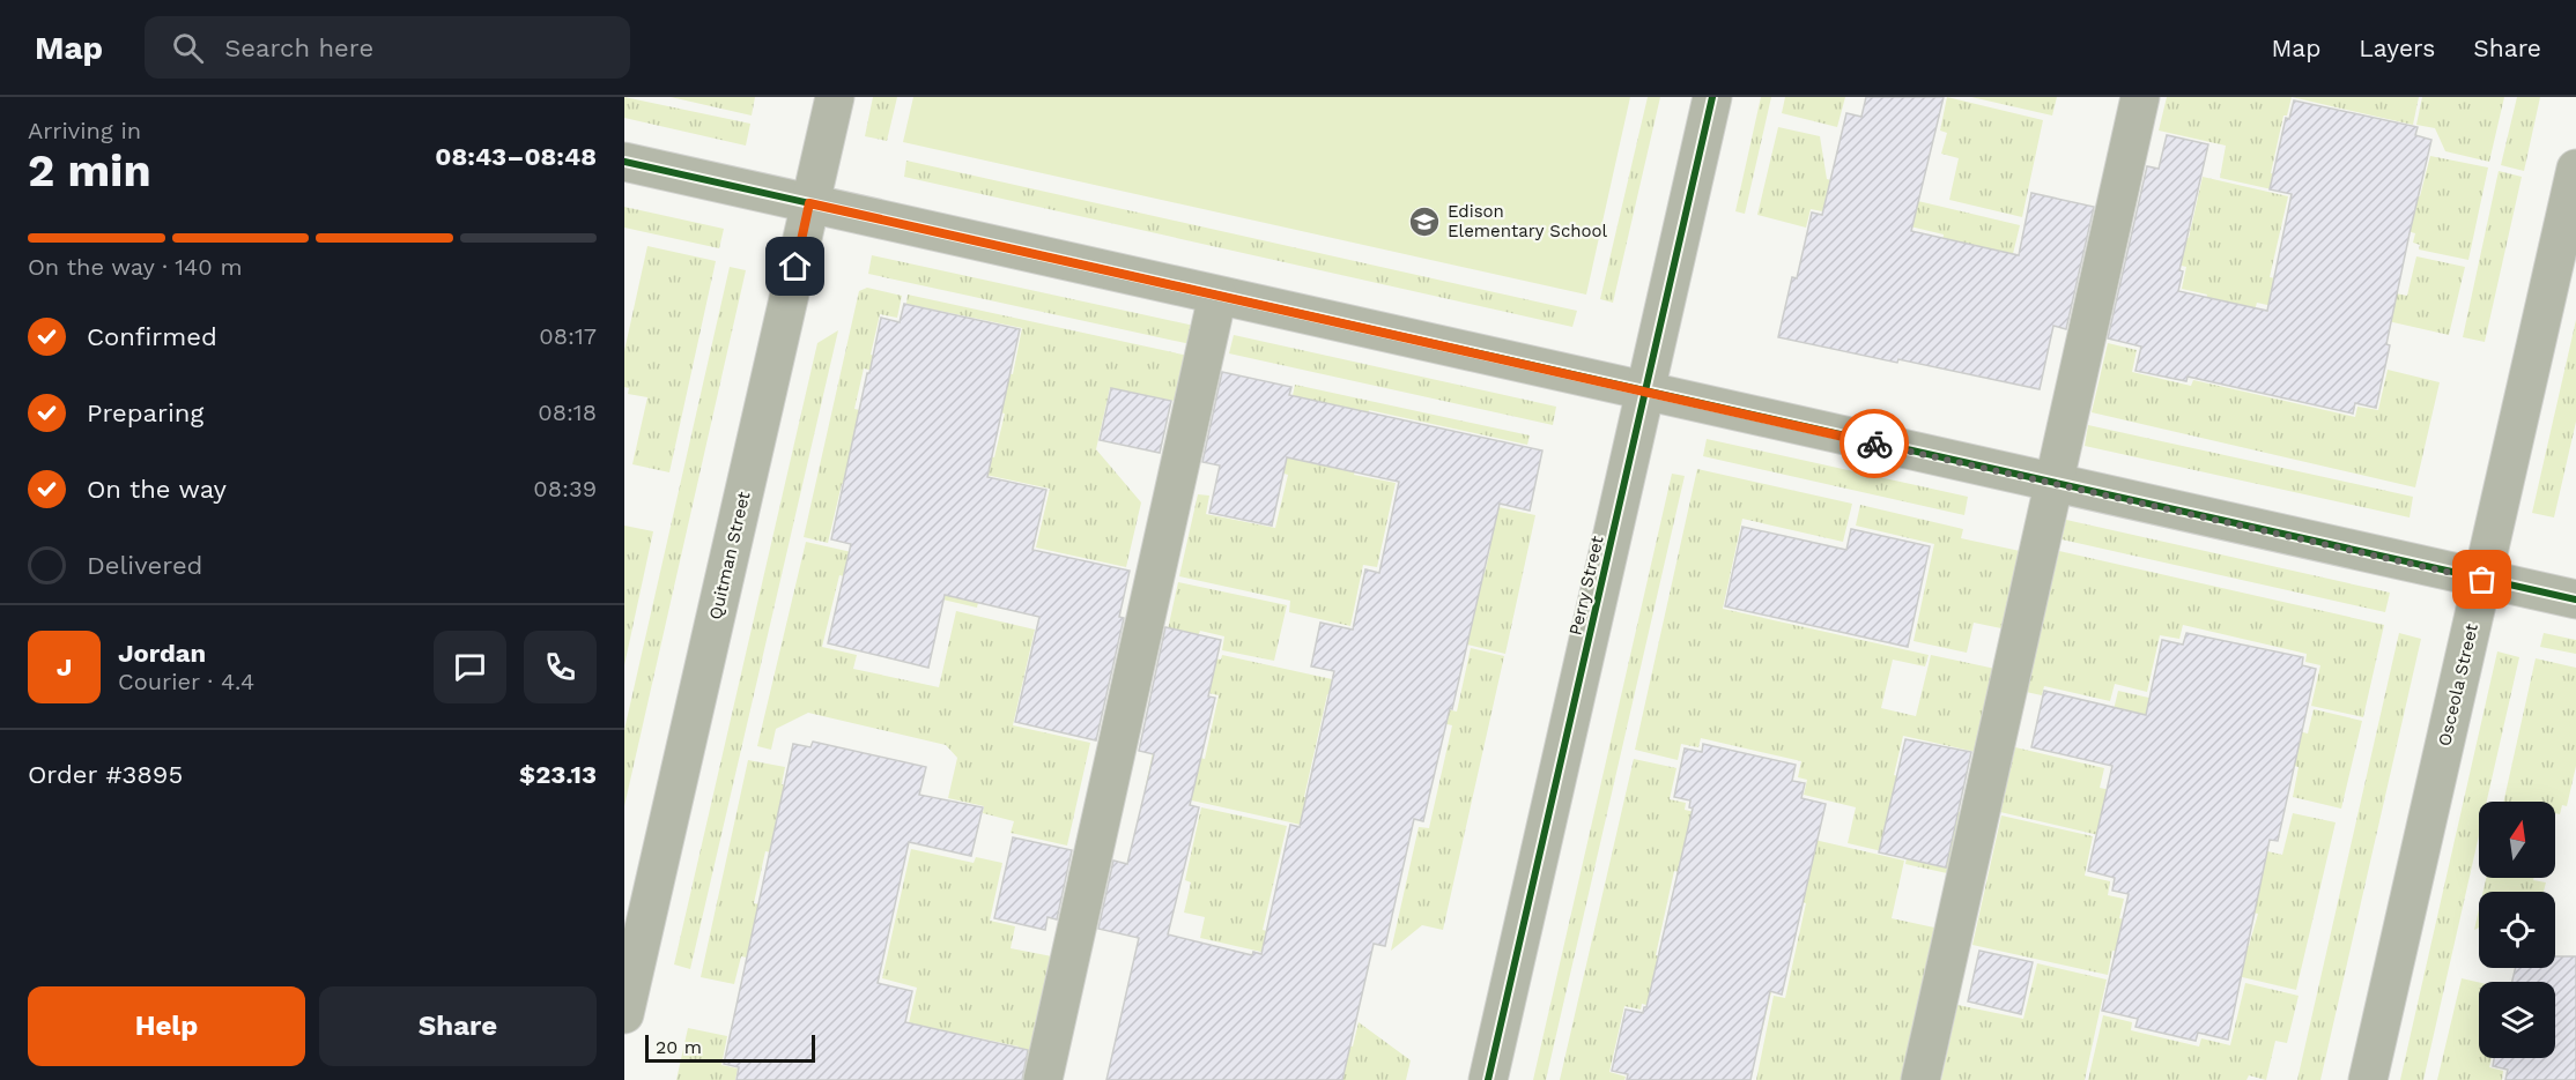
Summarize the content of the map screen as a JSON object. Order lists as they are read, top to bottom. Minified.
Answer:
{"streets":{"street":["Quitman Street","Perry Street","Osceola Street"]},"places":{"school or university":["Edison Elementary School"]},"scale_bar":"20 m","north":"top","page":{"header":"Map","search":"Search here","nav":["Map","Layers","Share"],"heading":["2 min","Arriving in","08:43–08:48"],"panel":["Jordan","Courier · 4.4","Order #3895","$23.13"],"bar":"On the way · 140 m","list":[["Confirmed","08:17"],["Preparing","08:18"],["On the way","08:39"],"Delivered"],"round":"J","buttons":["Help","Share"],"scale":"20 m"}}
